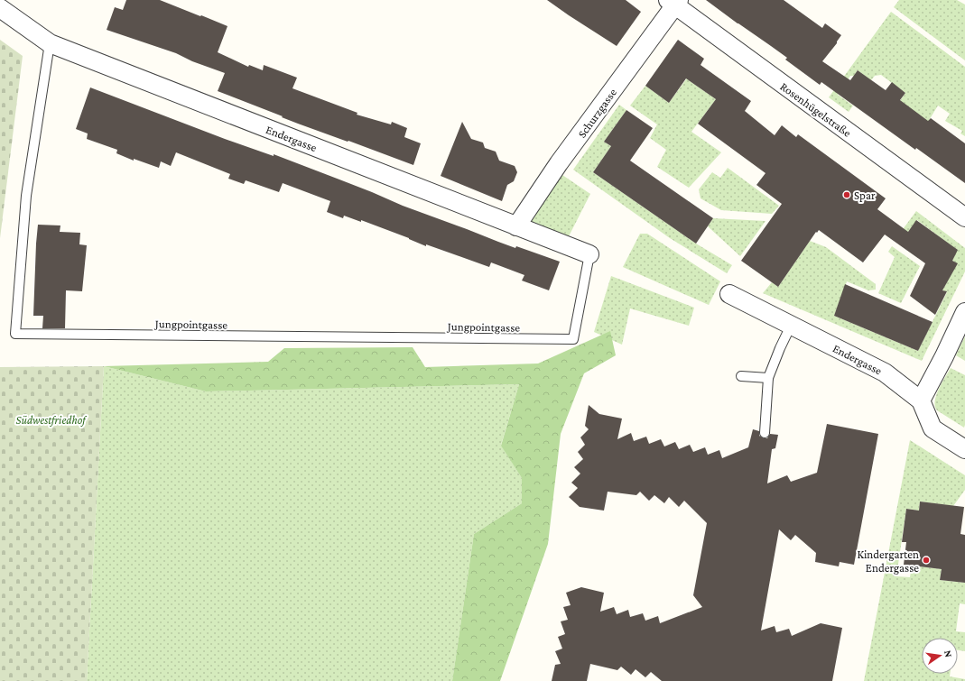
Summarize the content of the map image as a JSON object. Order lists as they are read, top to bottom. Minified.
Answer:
{"streets":{"street":["Rosenhügelstraße","Schurzgasse","Endergasse"],"lane":["Jungpointgasse"]},"crossings":[["Rosenhügelstraße","Schurzgasse"],["Schurzgasse","Endergasse"],["Endergasse","Jungpointgasse"]],"parks":["Südwestfriedhof"],"places":["Spar","Kindergarten Endergasse"],"north":"right"}
